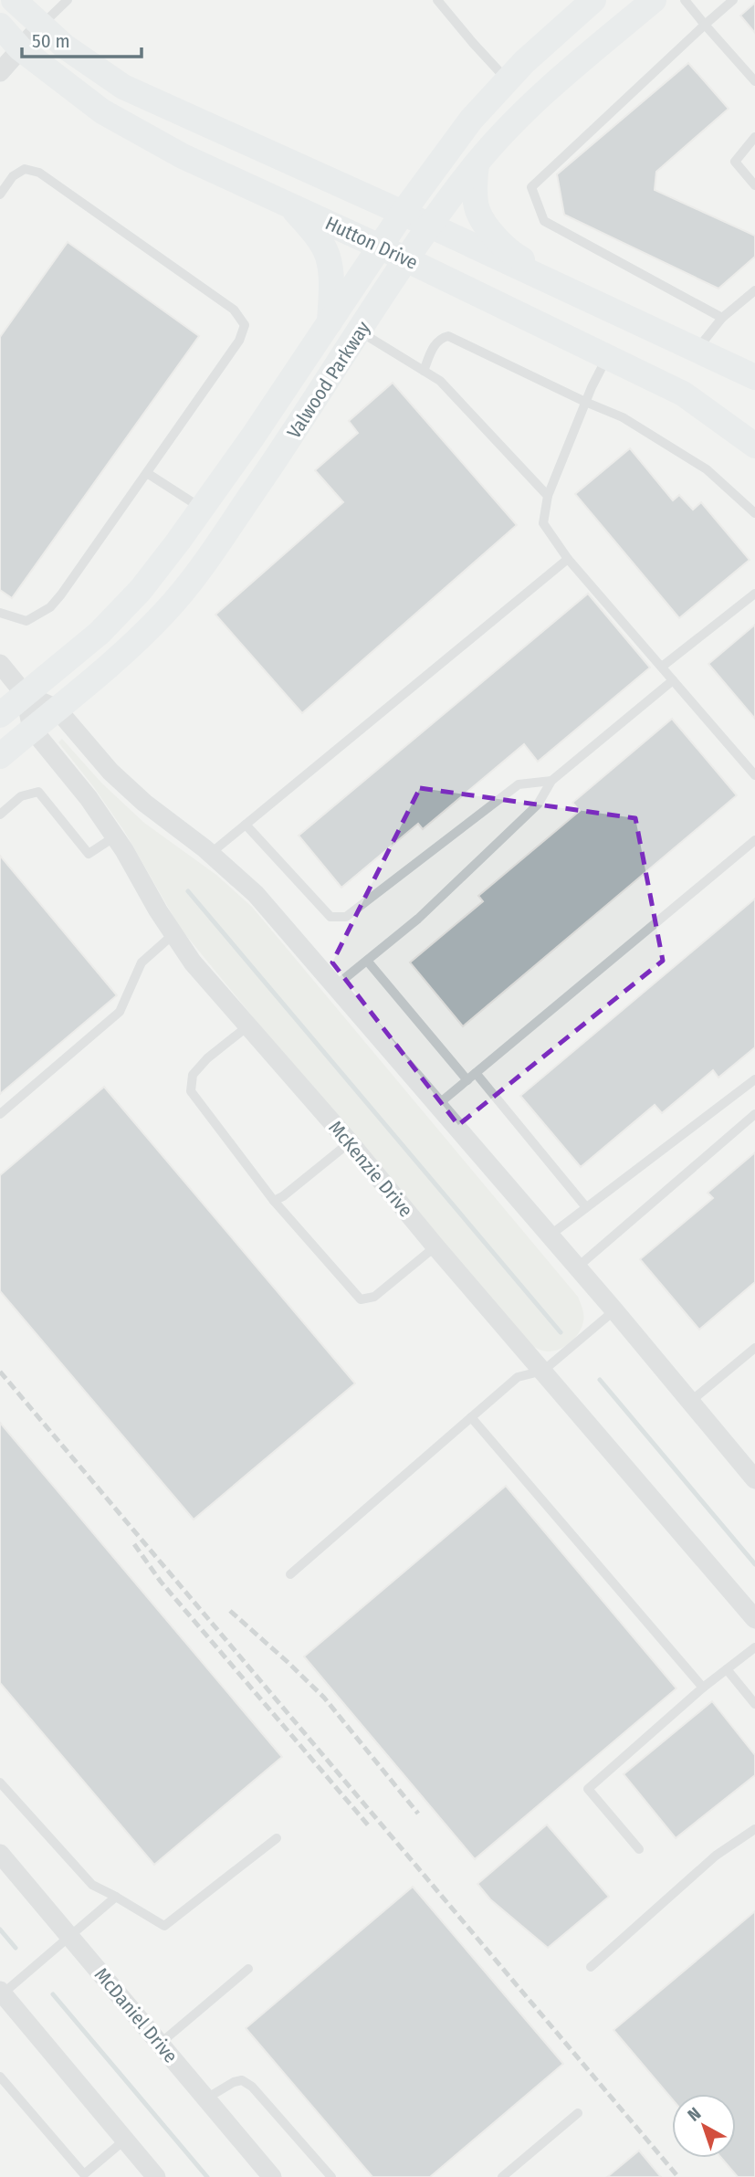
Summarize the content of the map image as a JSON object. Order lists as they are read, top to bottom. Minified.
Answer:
{"streets":{"main road":["Hutton Drive","Valwood Parkway"],"street":["McKenzie Drive","McDaniel Drive"]},"crossings":[["Hutton Drive","Valwood Parkway"],["Valwood Parkway","McKenzie Drive"]],"scale_bar":"50 m","north":"top left"}
